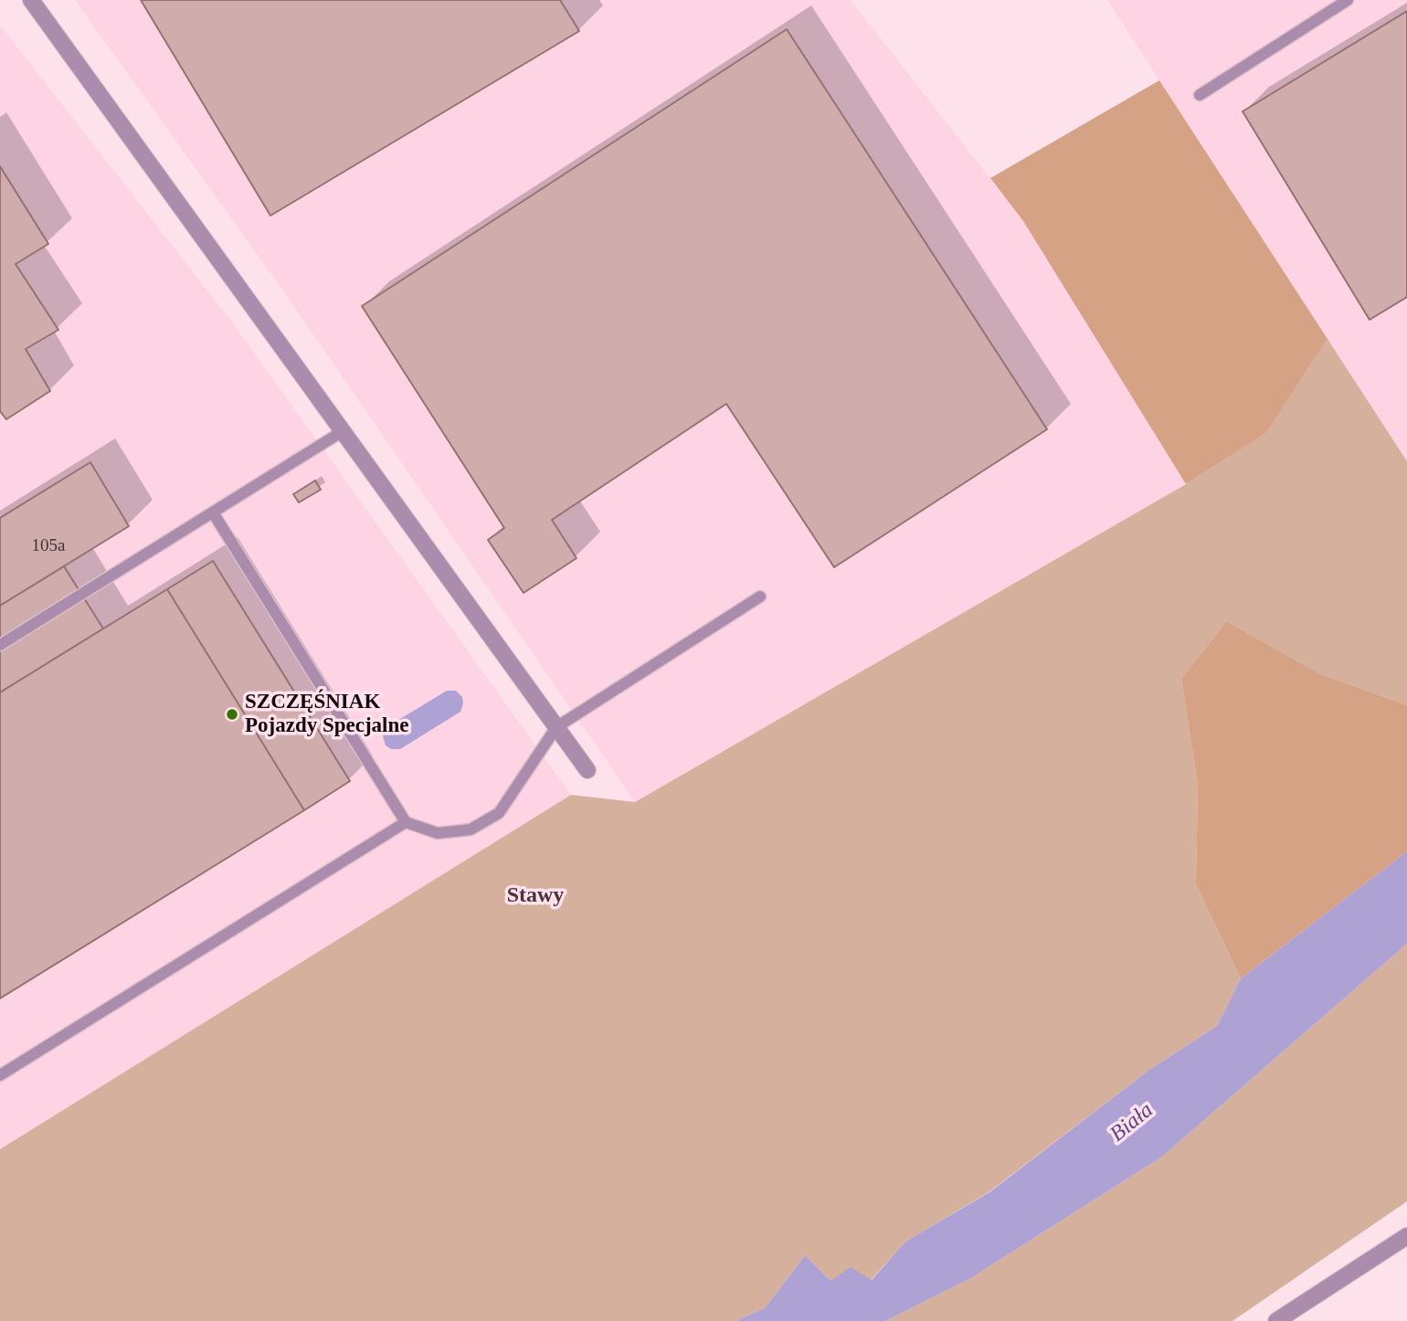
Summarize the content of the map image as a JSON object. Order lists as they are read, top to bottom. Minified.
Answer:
{"districts":["Stawy"],"water":["Biała"],"places":["SZCZĘŚNIAK Pojazdy Specjalne"],"house_numbers":["105a"]}
